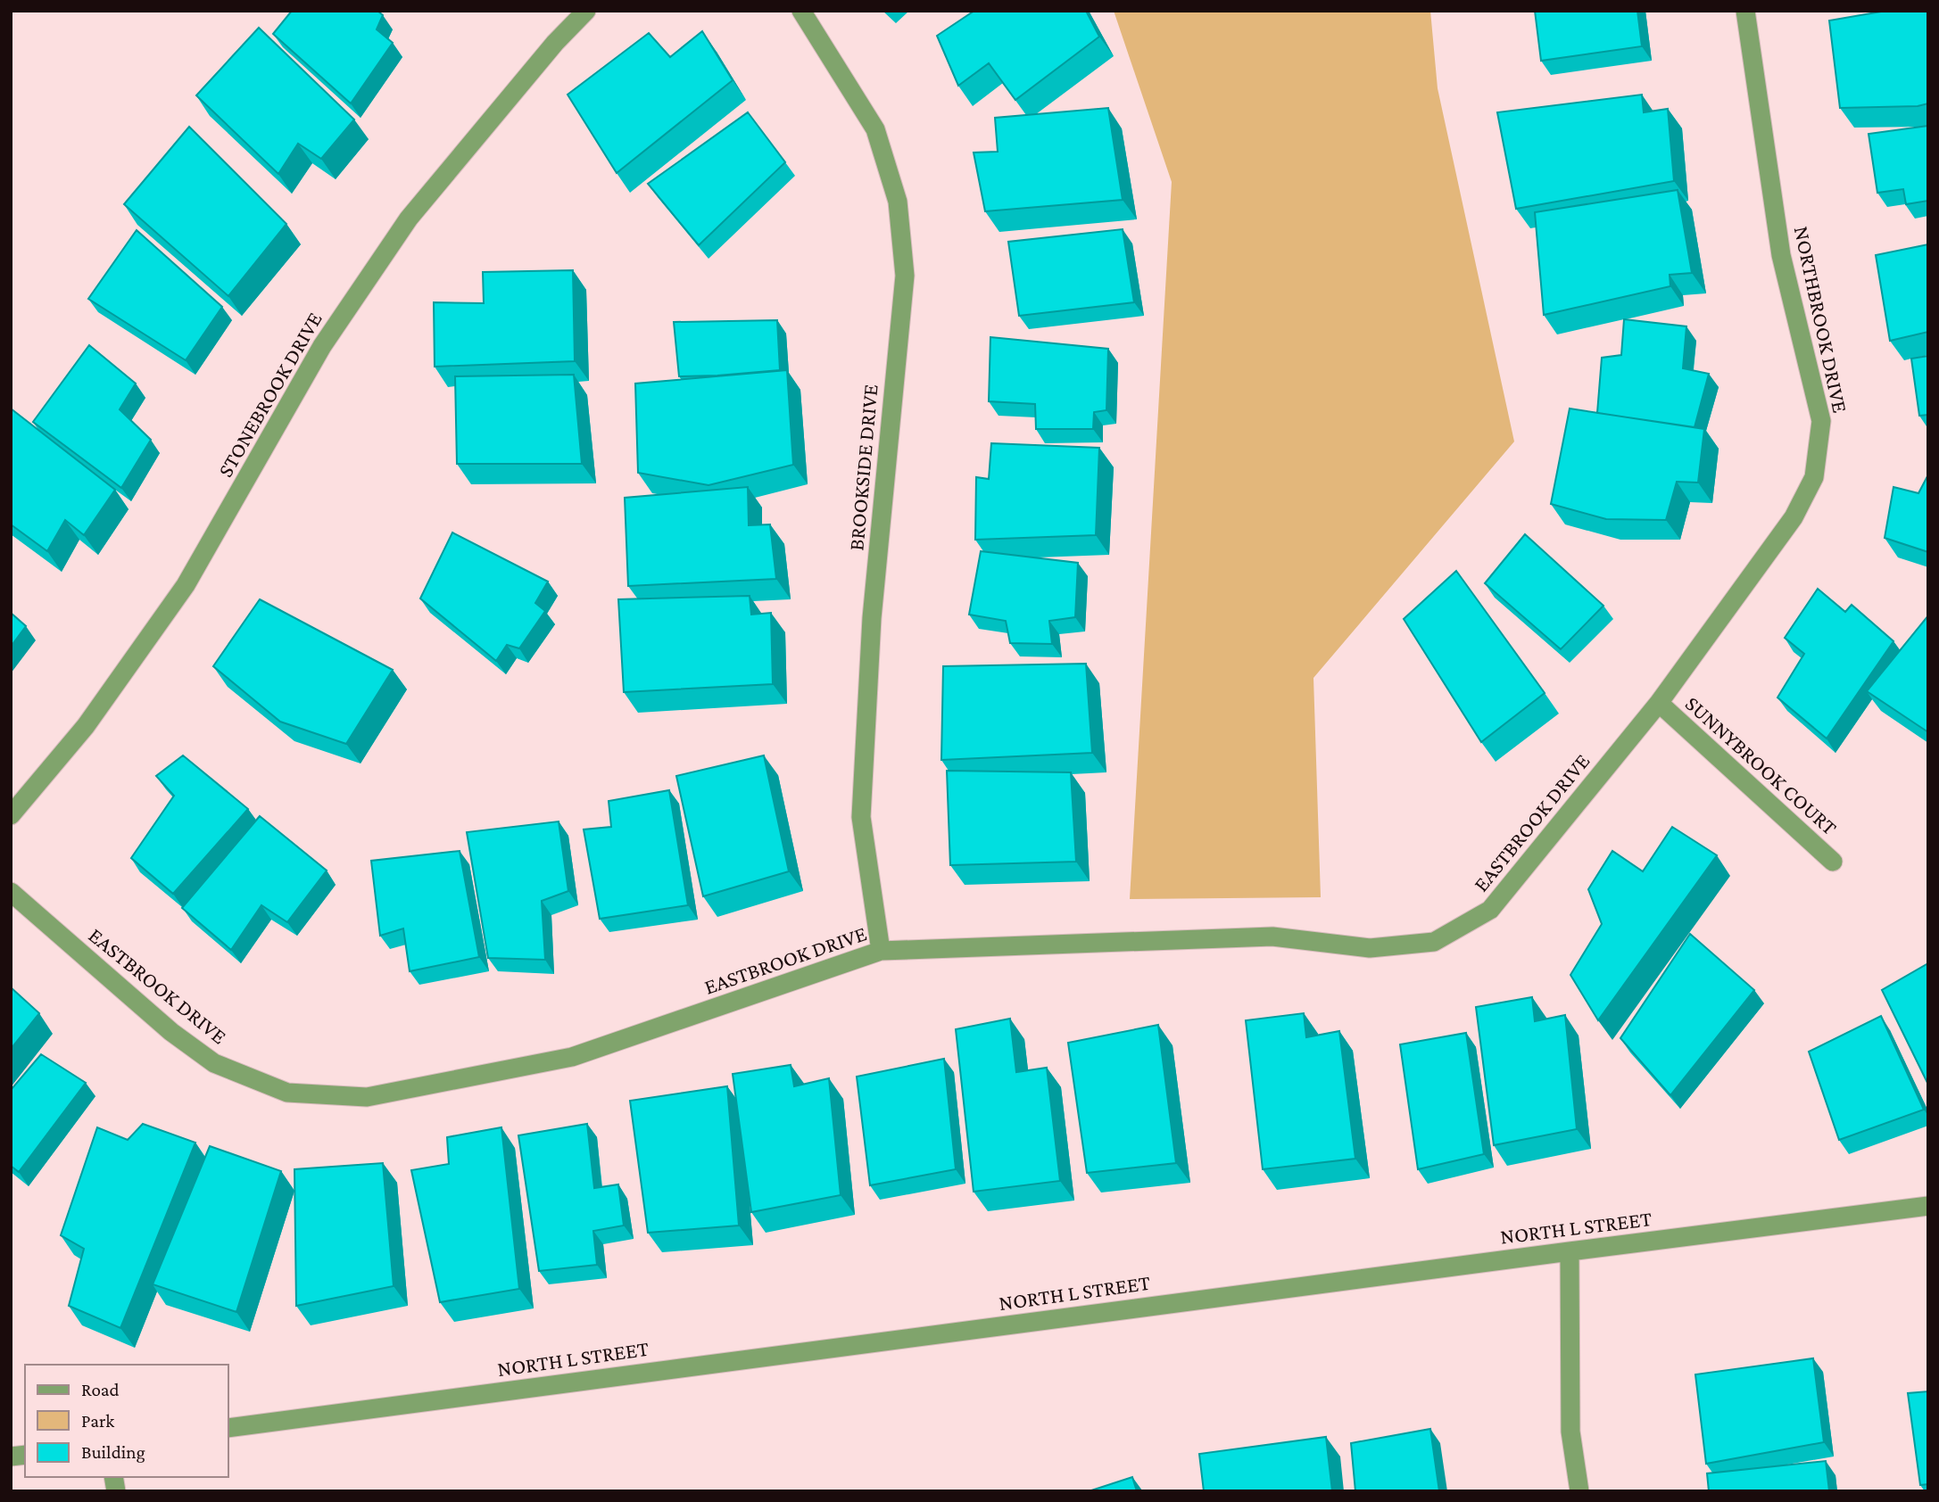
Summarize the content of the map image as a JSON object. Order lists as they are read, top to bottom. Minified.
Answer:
{"streets":{"street":["NORTHBROOK DRIVE","STONEBROOK DRIVE","BROOKSIDE DRIVE","SUNNYBROOK COURT","EASTBROOK DRIVE","NORTH L STREET"]},"crossings":[["NORTHBROOK DRIVE","SUNNYBROOK COURT"],["NORTHBROOK DRIVE","EASTBROOK DRIVE"],["BROOKSIDE DRIVE","EASTBROOK DRIVE"],["SUNNYBROOK COURT","EASTBROOK DRIVE"]],"legend":["Road","Park","Building"]}
